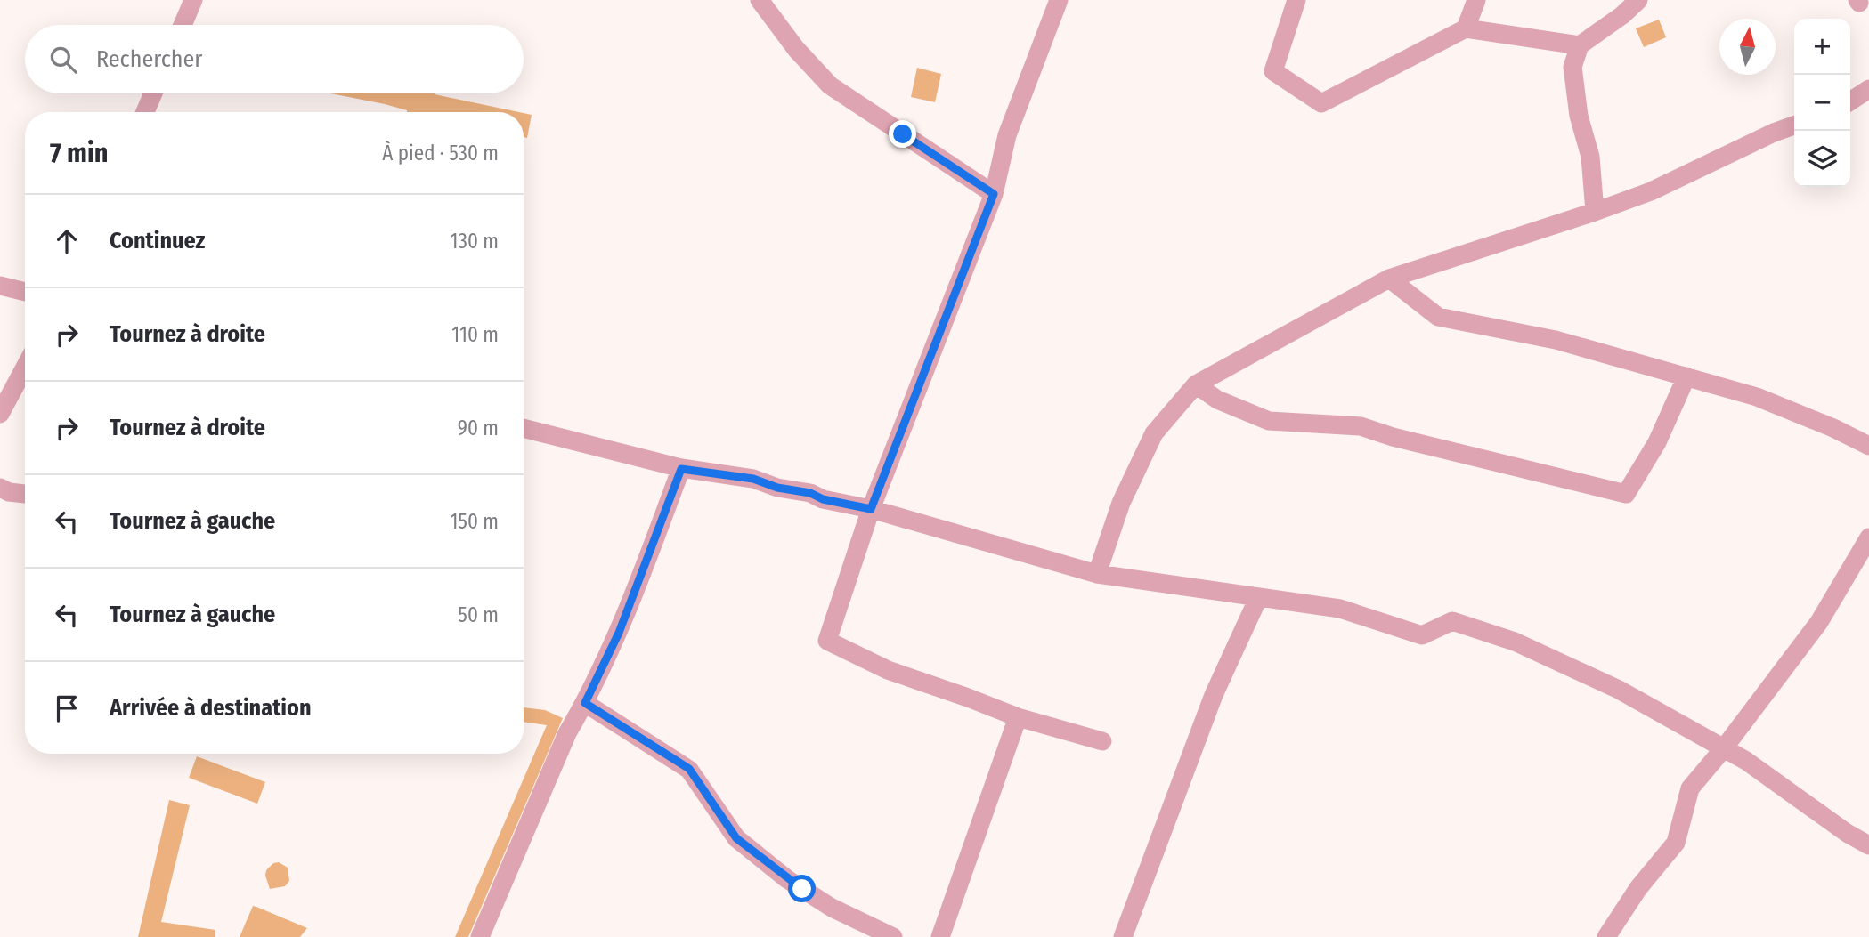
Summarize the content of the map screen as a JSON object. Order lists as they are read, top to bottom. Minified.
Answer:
{"north":"top","page":{"map_buttons":["+","−"],"search":"Rechercher","heading":["7 min","À pied · 530 m"],"list":[["Continuez","130 m"],["Tournez à droite","110 m"],["Tournez à droite","90 m"],["Tournez à gauche","150 m"],["Tournez à gauche","50 m"],"Arrivée à destination"]}}
